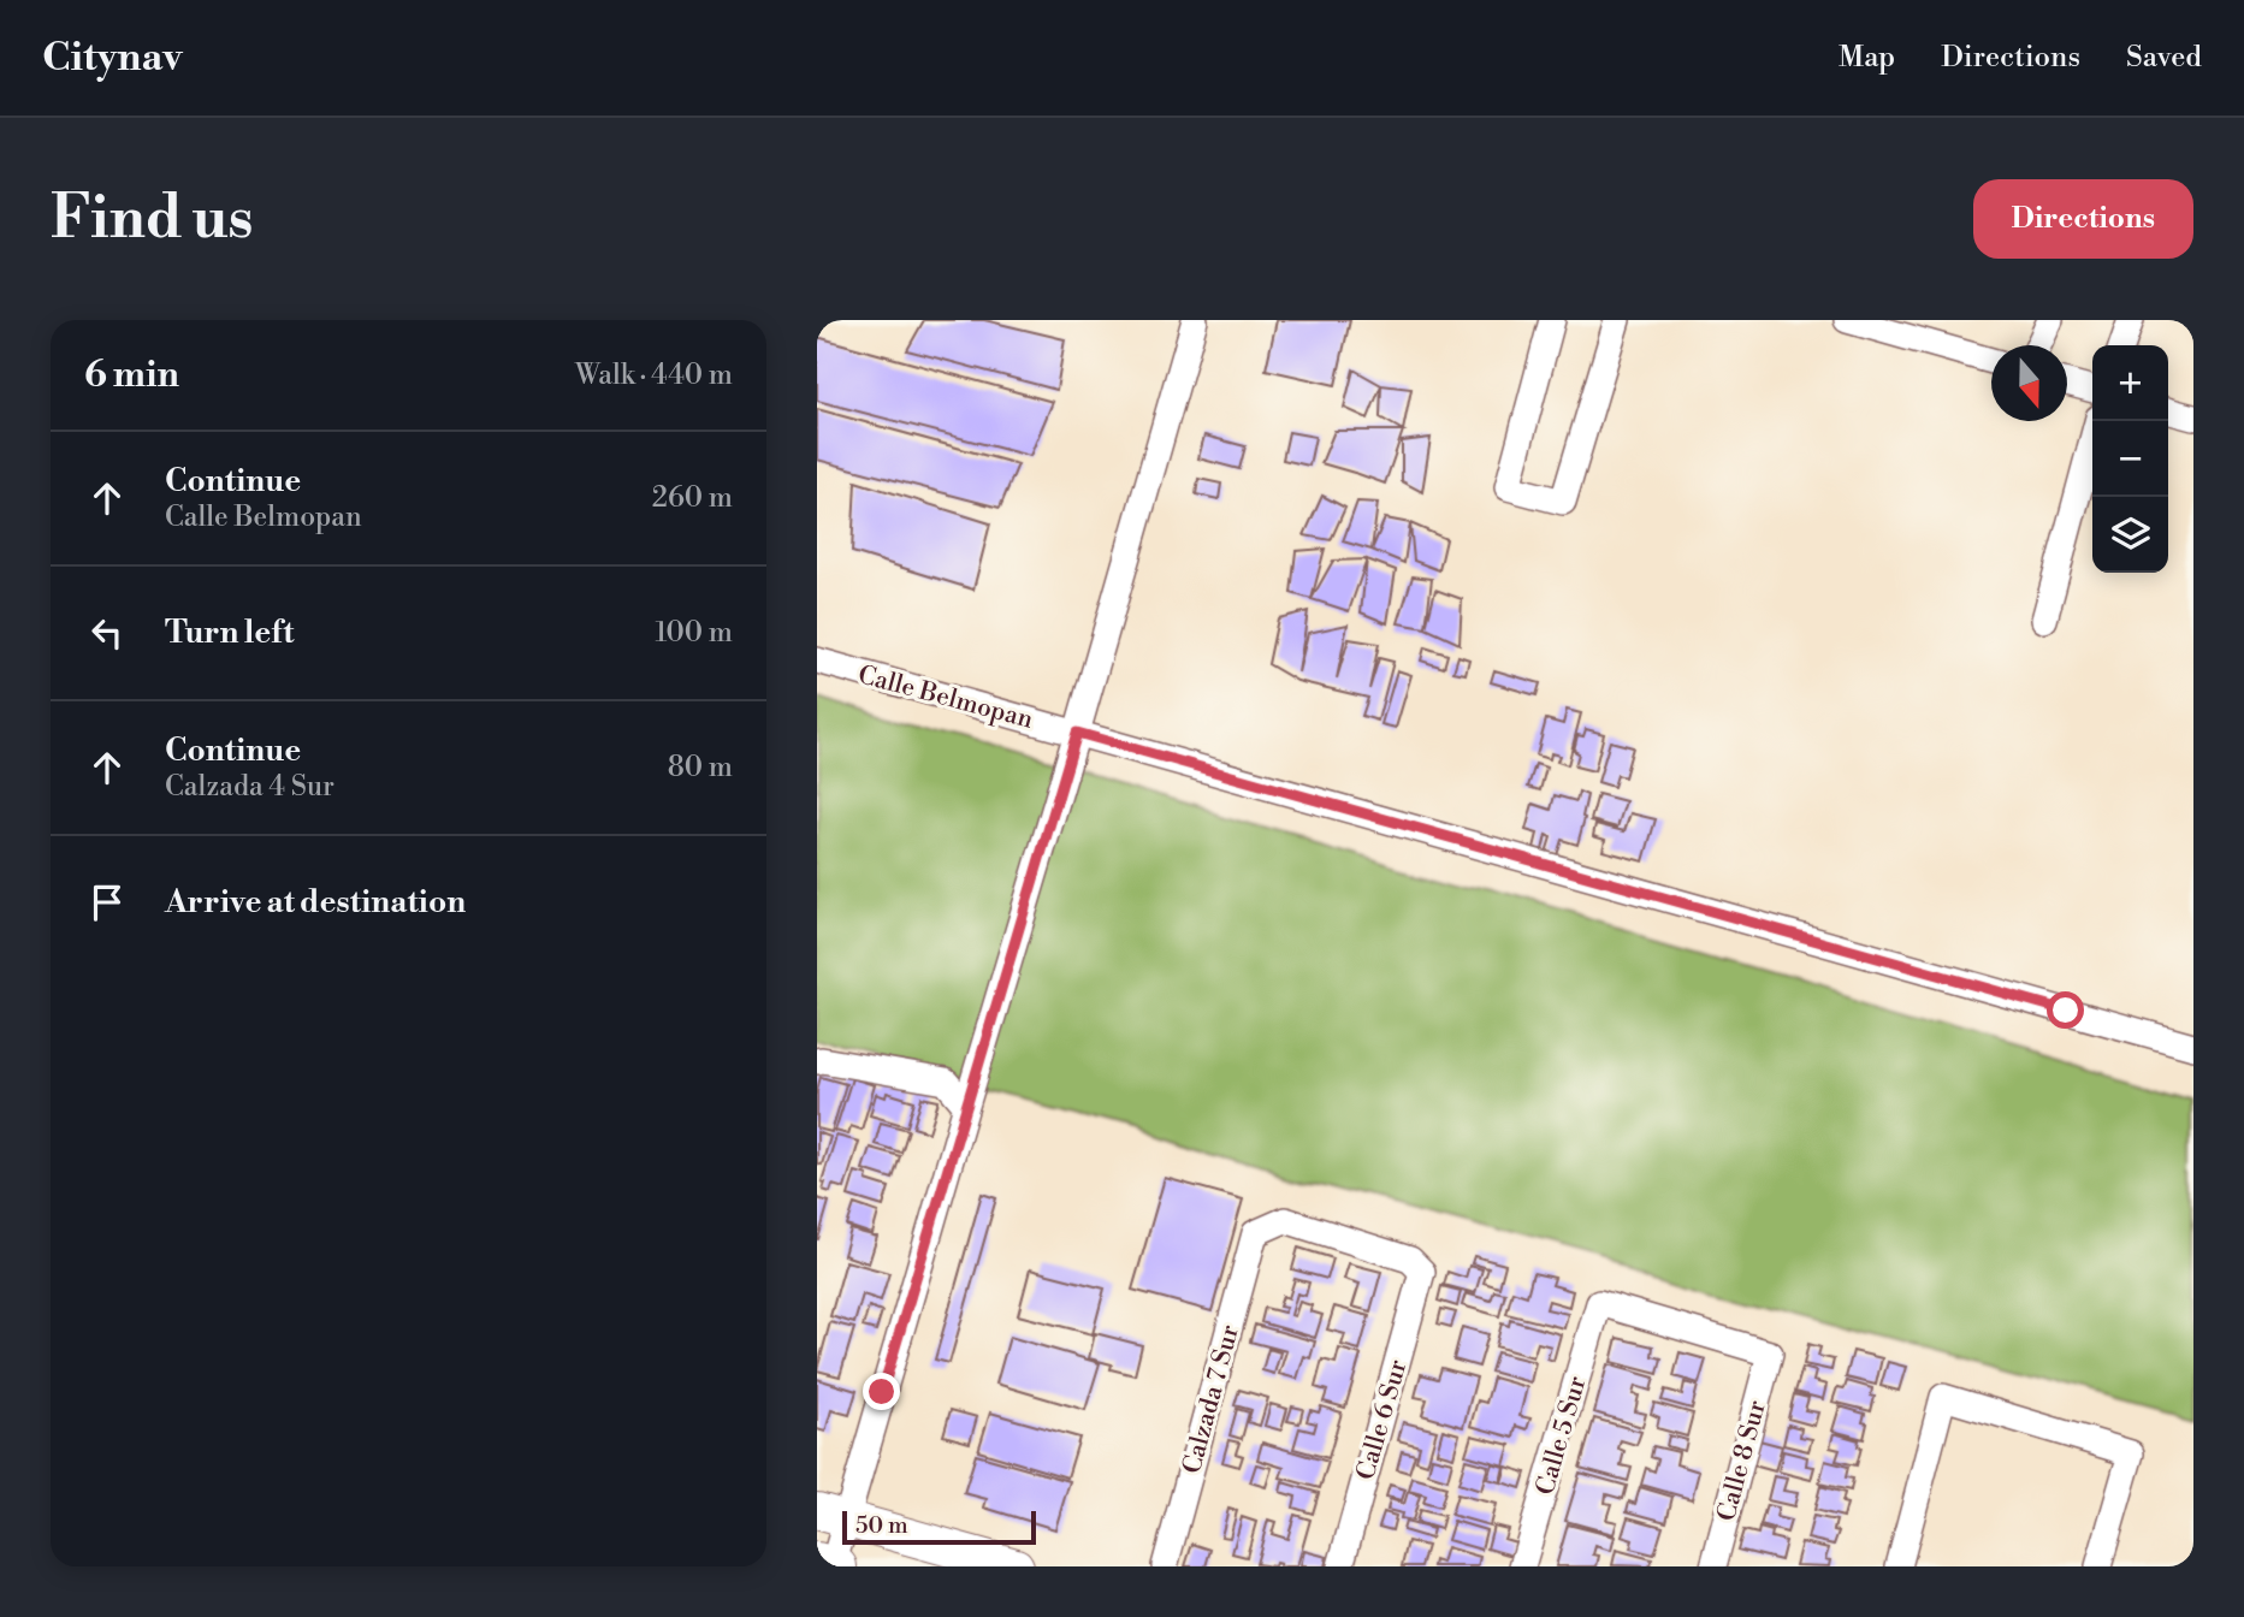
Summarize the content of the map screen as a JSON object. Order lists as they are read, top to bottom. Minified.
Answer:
{"streets":{"street":["Calle Belmopan","Calzada 7 Sur","Calle 6 Sur","Calle 5 Sur","Calle 8 Sur"]},"crossings":[["Calzada 7 Sur","Calle 6 Sur"],["Calle 5 Sur","Calle 8 Sur"]],"scale_bar":"50 m","north":"bottom","page":{"header":"Citynav","nav":["Map","Directions","Saved"],"buttons":"Directions","title":"Find us","heading":["6 min","Walk · 440 m"],"map_buttons":["+","−"],"list":[["Continue","Calle Belmopan","260 m"],["Turn left","100 m"],["Continue","Calzada 4 Sur","80 m"],"Arrive at destination"],"scale":"50 m"}}
